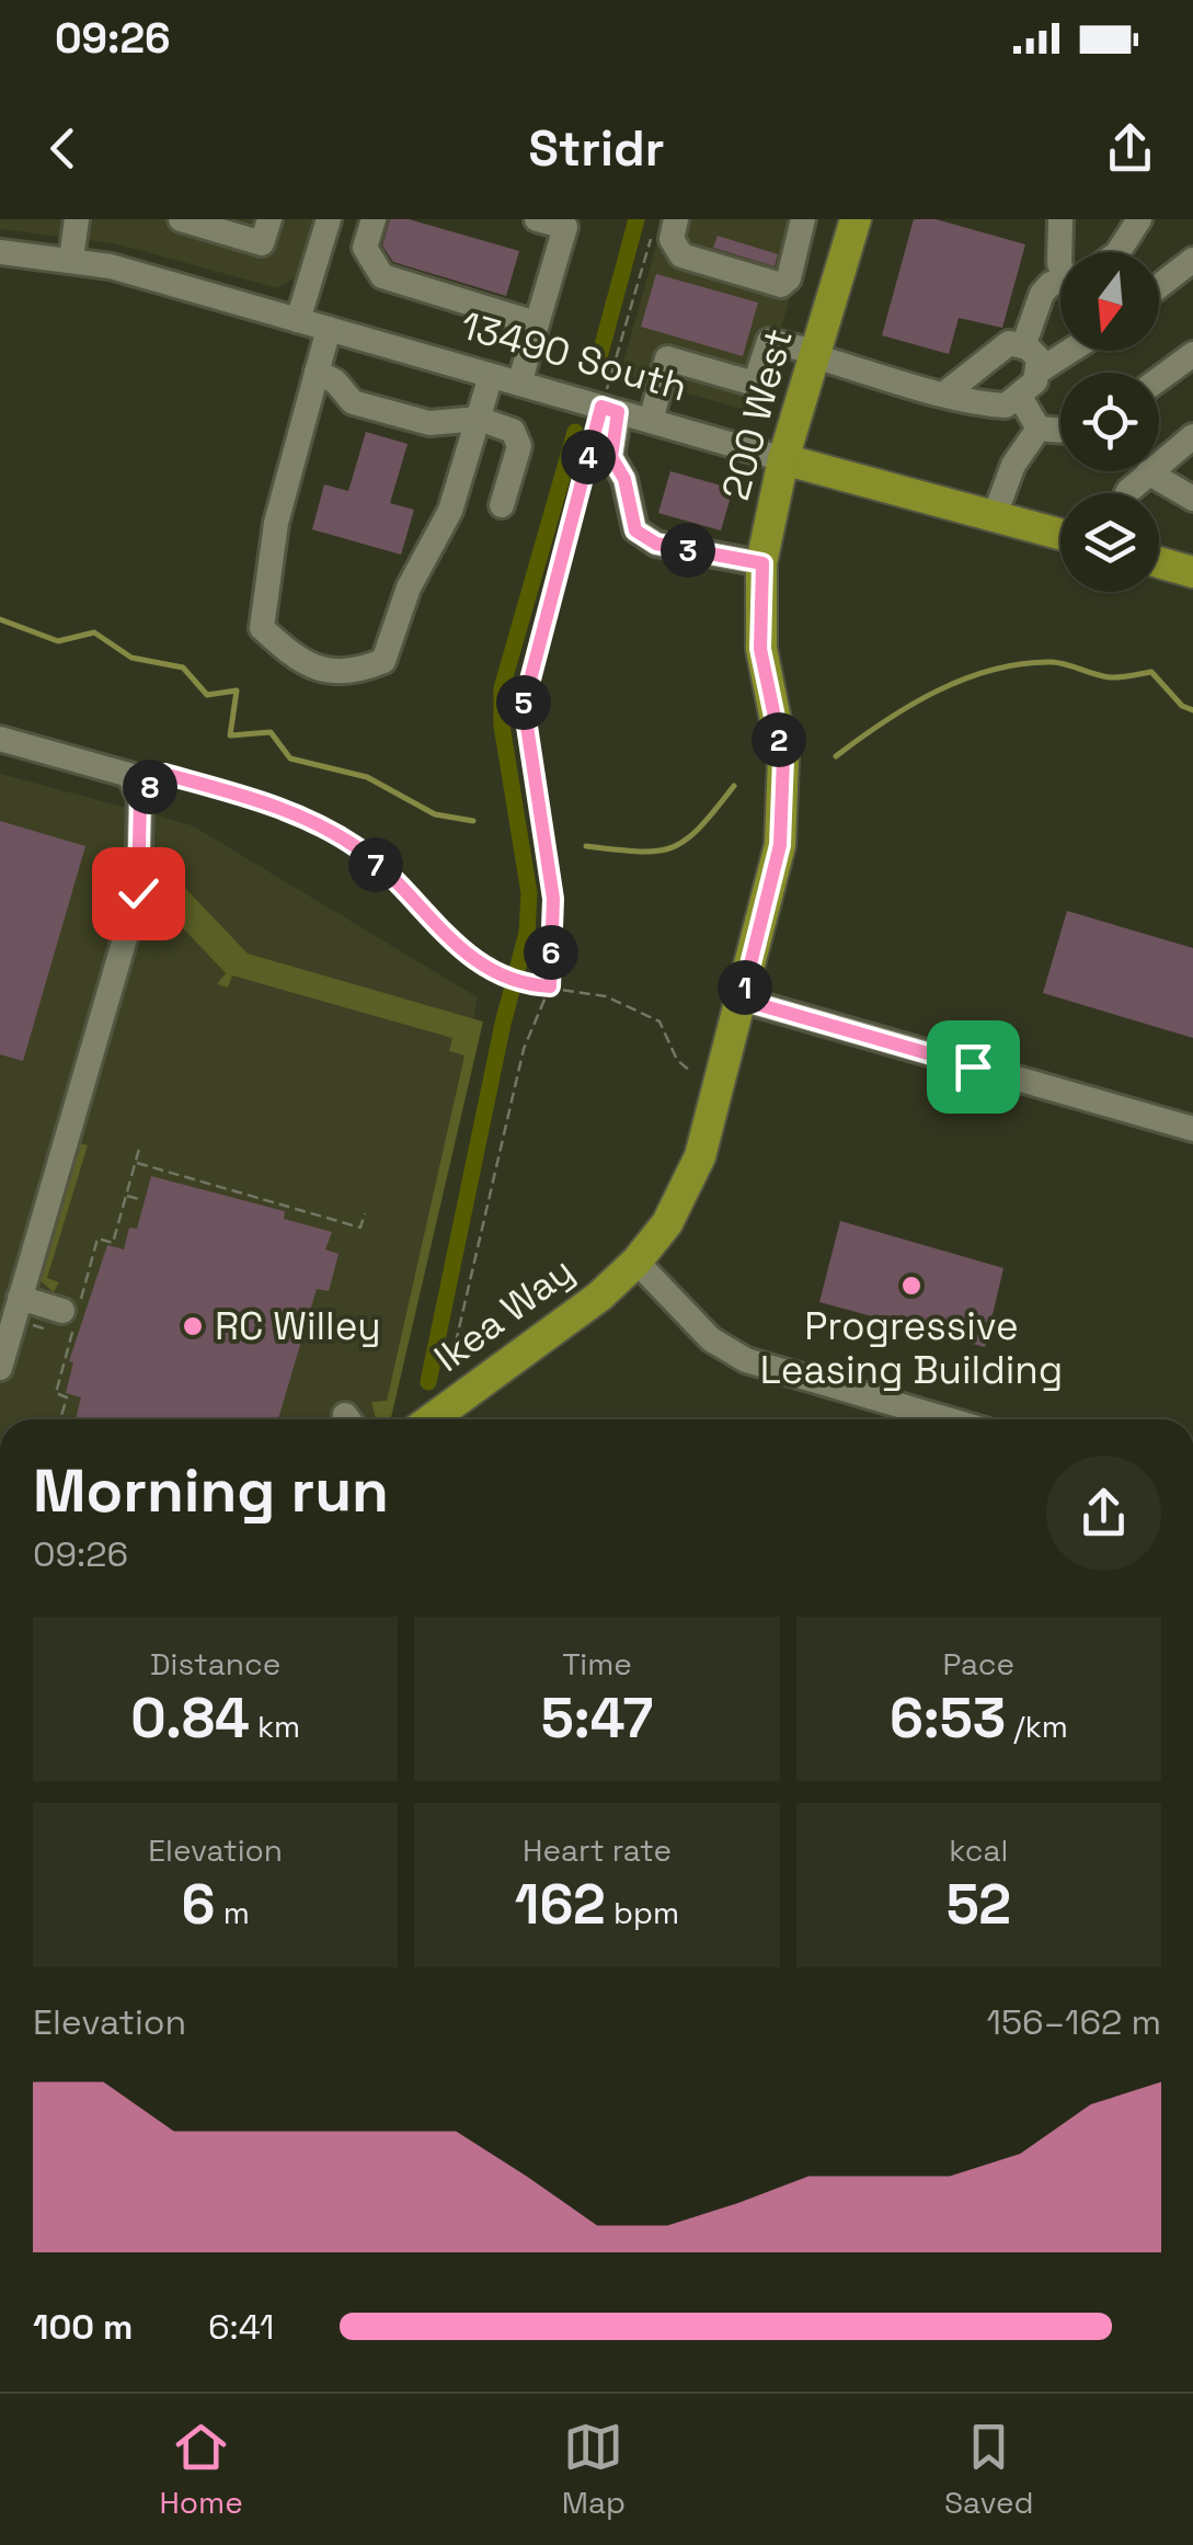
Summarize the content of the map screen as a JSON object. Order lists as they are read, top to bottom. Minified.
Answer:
{"streets":{"main road":["13490 South","200 West","Ikea Way"]},"crossings":[["13490 South","200 West"],["200 West","Ikea Way"]],"places":["Progressive Leasing Building","RC Willey"],"north":"bottom","page":{"status":"09:26","header":"Stridr","pins":["4","3","5","2","8","7","6","1"],"heading":["Morning run","09:26"],"stats":[["Distance","0.84 km"],["Time","5:47"],["Pace","6:53 /km"],["Elevation","6 m"],["Heart rate","162 bpm"],["kcal","52"]],"chart":["Elevation","156–162 m"],"list":[{"name":"100 m","note":"6:41"}],"tabs":["Home","Map","Saved"]}}
